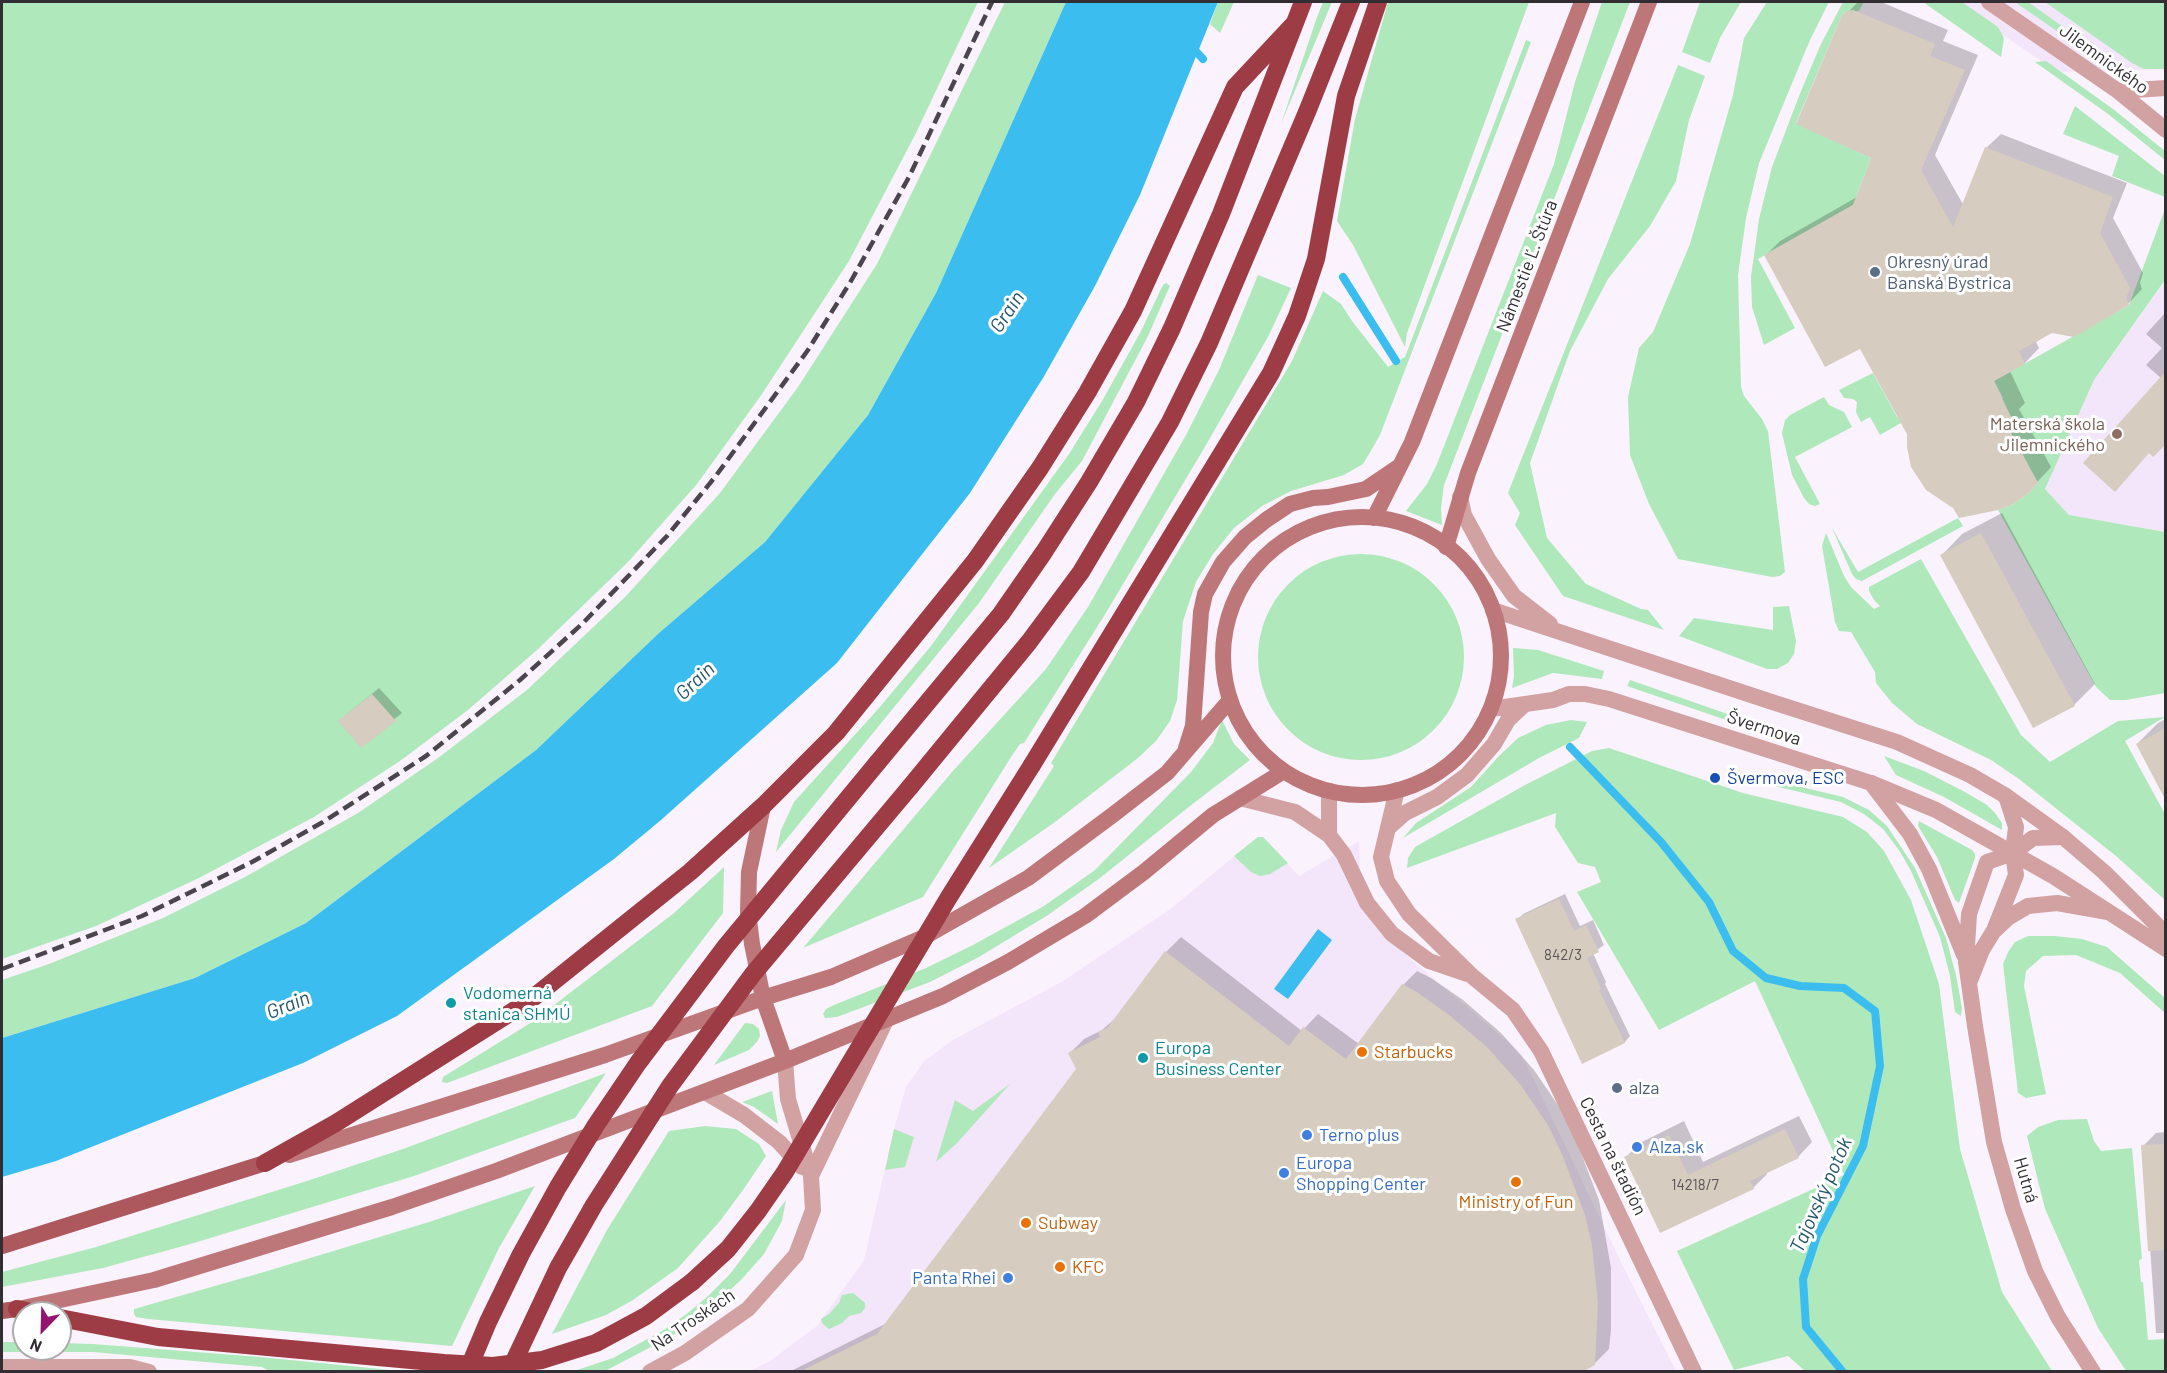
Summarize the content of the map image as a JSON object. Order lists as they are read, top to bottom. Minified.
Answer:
{"streets":{"main road":["Námestie Ľ. Štúra"],"street":["Jilemnického","Švermova","Cesta na štadión","Hutná","Na Troskách"]},"crossings":[["Švermova","Hutná"]],"water":["Grain","Tajovský potok"],"places":["Okresný úrad Banská Bystrica","Materská škola Jilemnického","Švermova, ESC","Vodomerná stanica SHMÚ","Starbucks","Europa Business Center","alza","Terno plus","Alza.sk","Europa Shopping Center","Ministry of Fun","Subway","KFC","Panta Rhei"],"house_numbers":["842/3","14218/7"],"north":"bottom left"}
